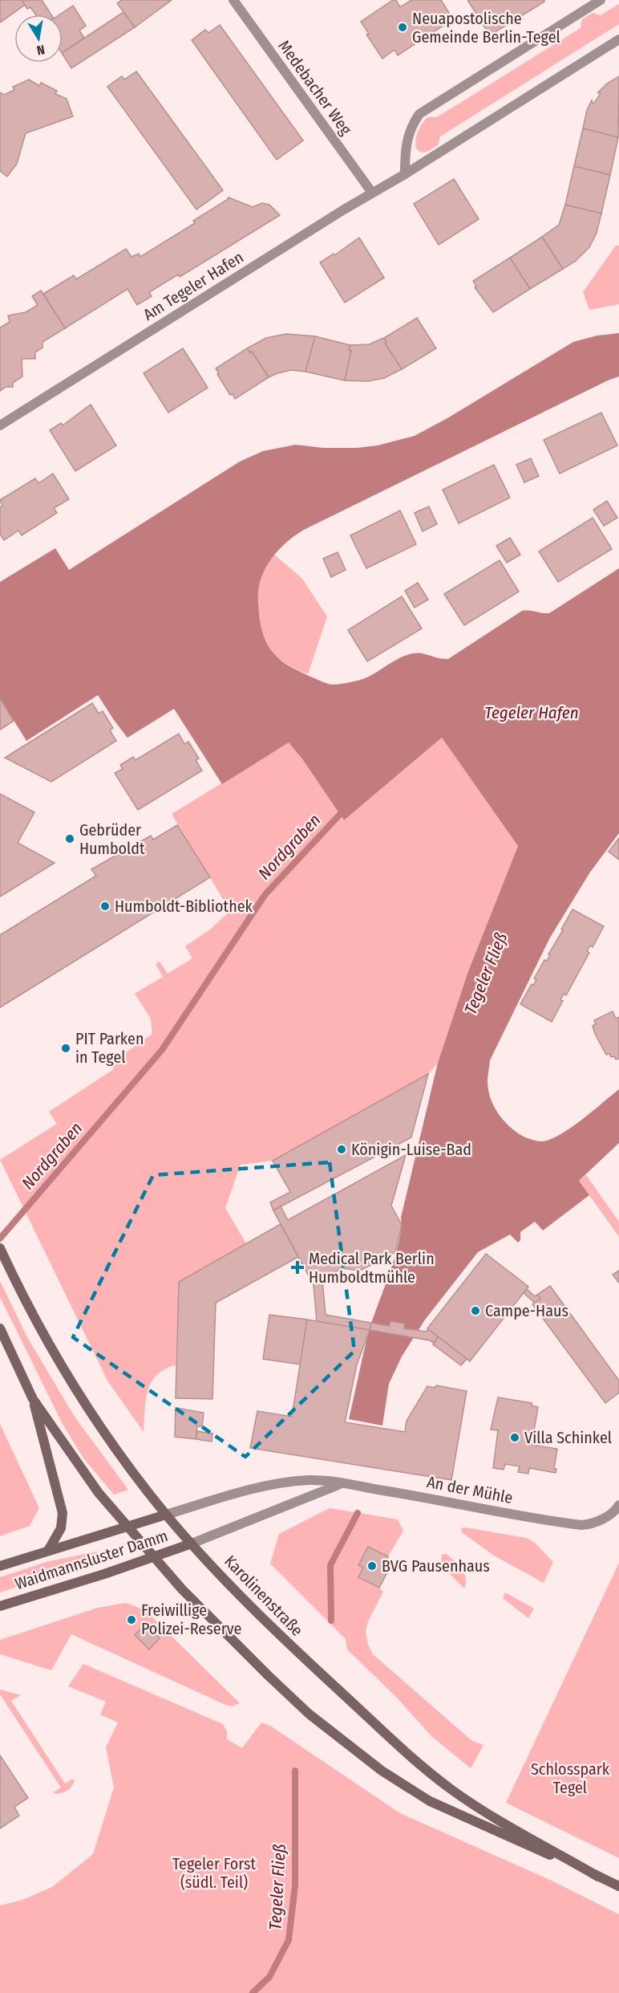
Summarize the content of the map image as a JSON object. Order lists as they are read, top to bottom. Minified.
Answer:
{"streets":{"main road":["Waidmannsluster Damm","Karolinenstraße"],"street":["Medebacher Weg","Am Tegeler Hafen","An der Mühle"]},"crossings":[["Medebacher Weg","Am Tegeler Hafen"],["An der Mühle","Waidmannsluster Damm"],["An der Mühle","Karolinenstraße"],["Waidmannsluster Damm","Karolinenstraße"]],"water":["Tegeler Hafen","Nordgraben","Tegeler Fließ"],"parks":["Schlosspark Tegel","Tegeler Forst (südl. Teil)"],"places":{"other":["Neuapostolische Gemeinde Berlin-Tegel","Gebrüder Humboldt","Humboldt-Bibliothek","PIT Parken in Tegel","Königin-Luise-Bad","Campe-Haus","Villa Schinkel","BVG Pausenhaus","Freiwillige Polizei-Reserve"],"health":["Medical Park Berlin Humboldtmühle"]},"north":"bottom"}
